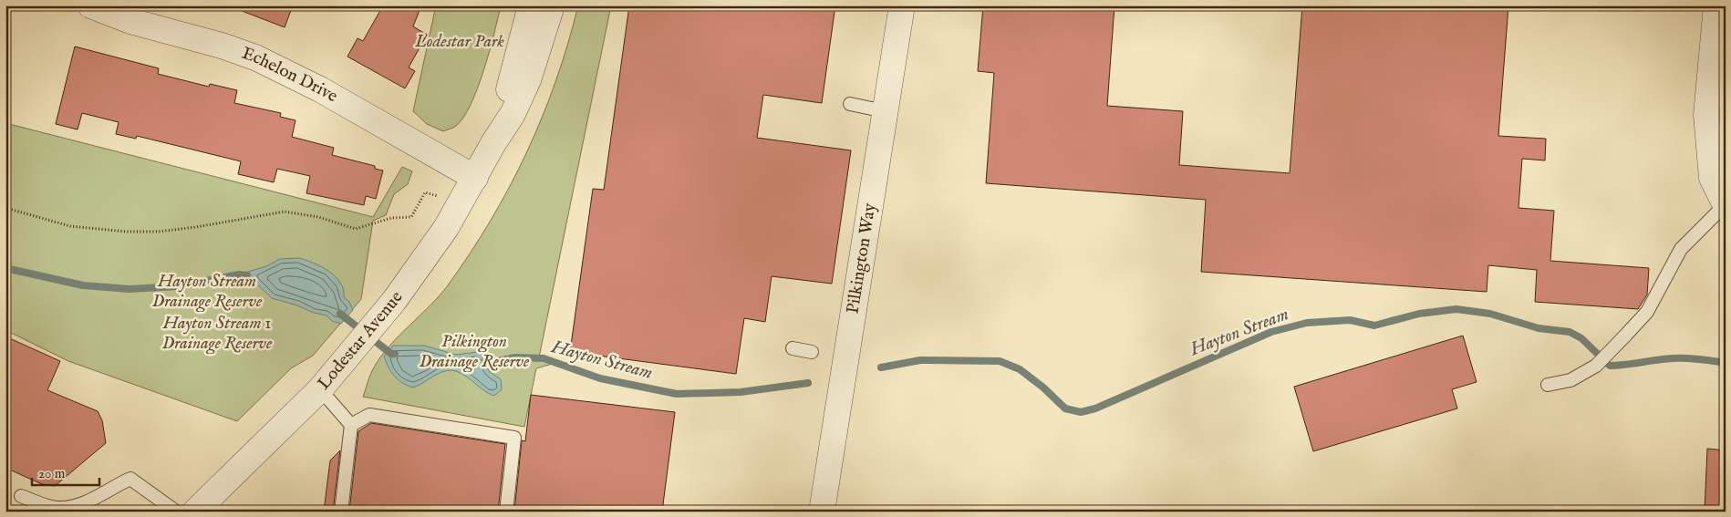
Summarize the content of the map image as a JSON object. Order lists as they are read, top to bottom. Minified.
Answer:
{"streets":{"street":["Echelon Drive","Pilkington Way","Lodestar Avenue"]},"crossings":[["Echelon Drive","Lodestar Avenue"]],"water":["Hayton Stream"],"parks":["Lodestar Park","Hayton Stream Drainage Reserve","Hayton Stream 1 Drainage Reserve","Pilkington Drainage Reserve"],"scale_bar":"20 m"}
